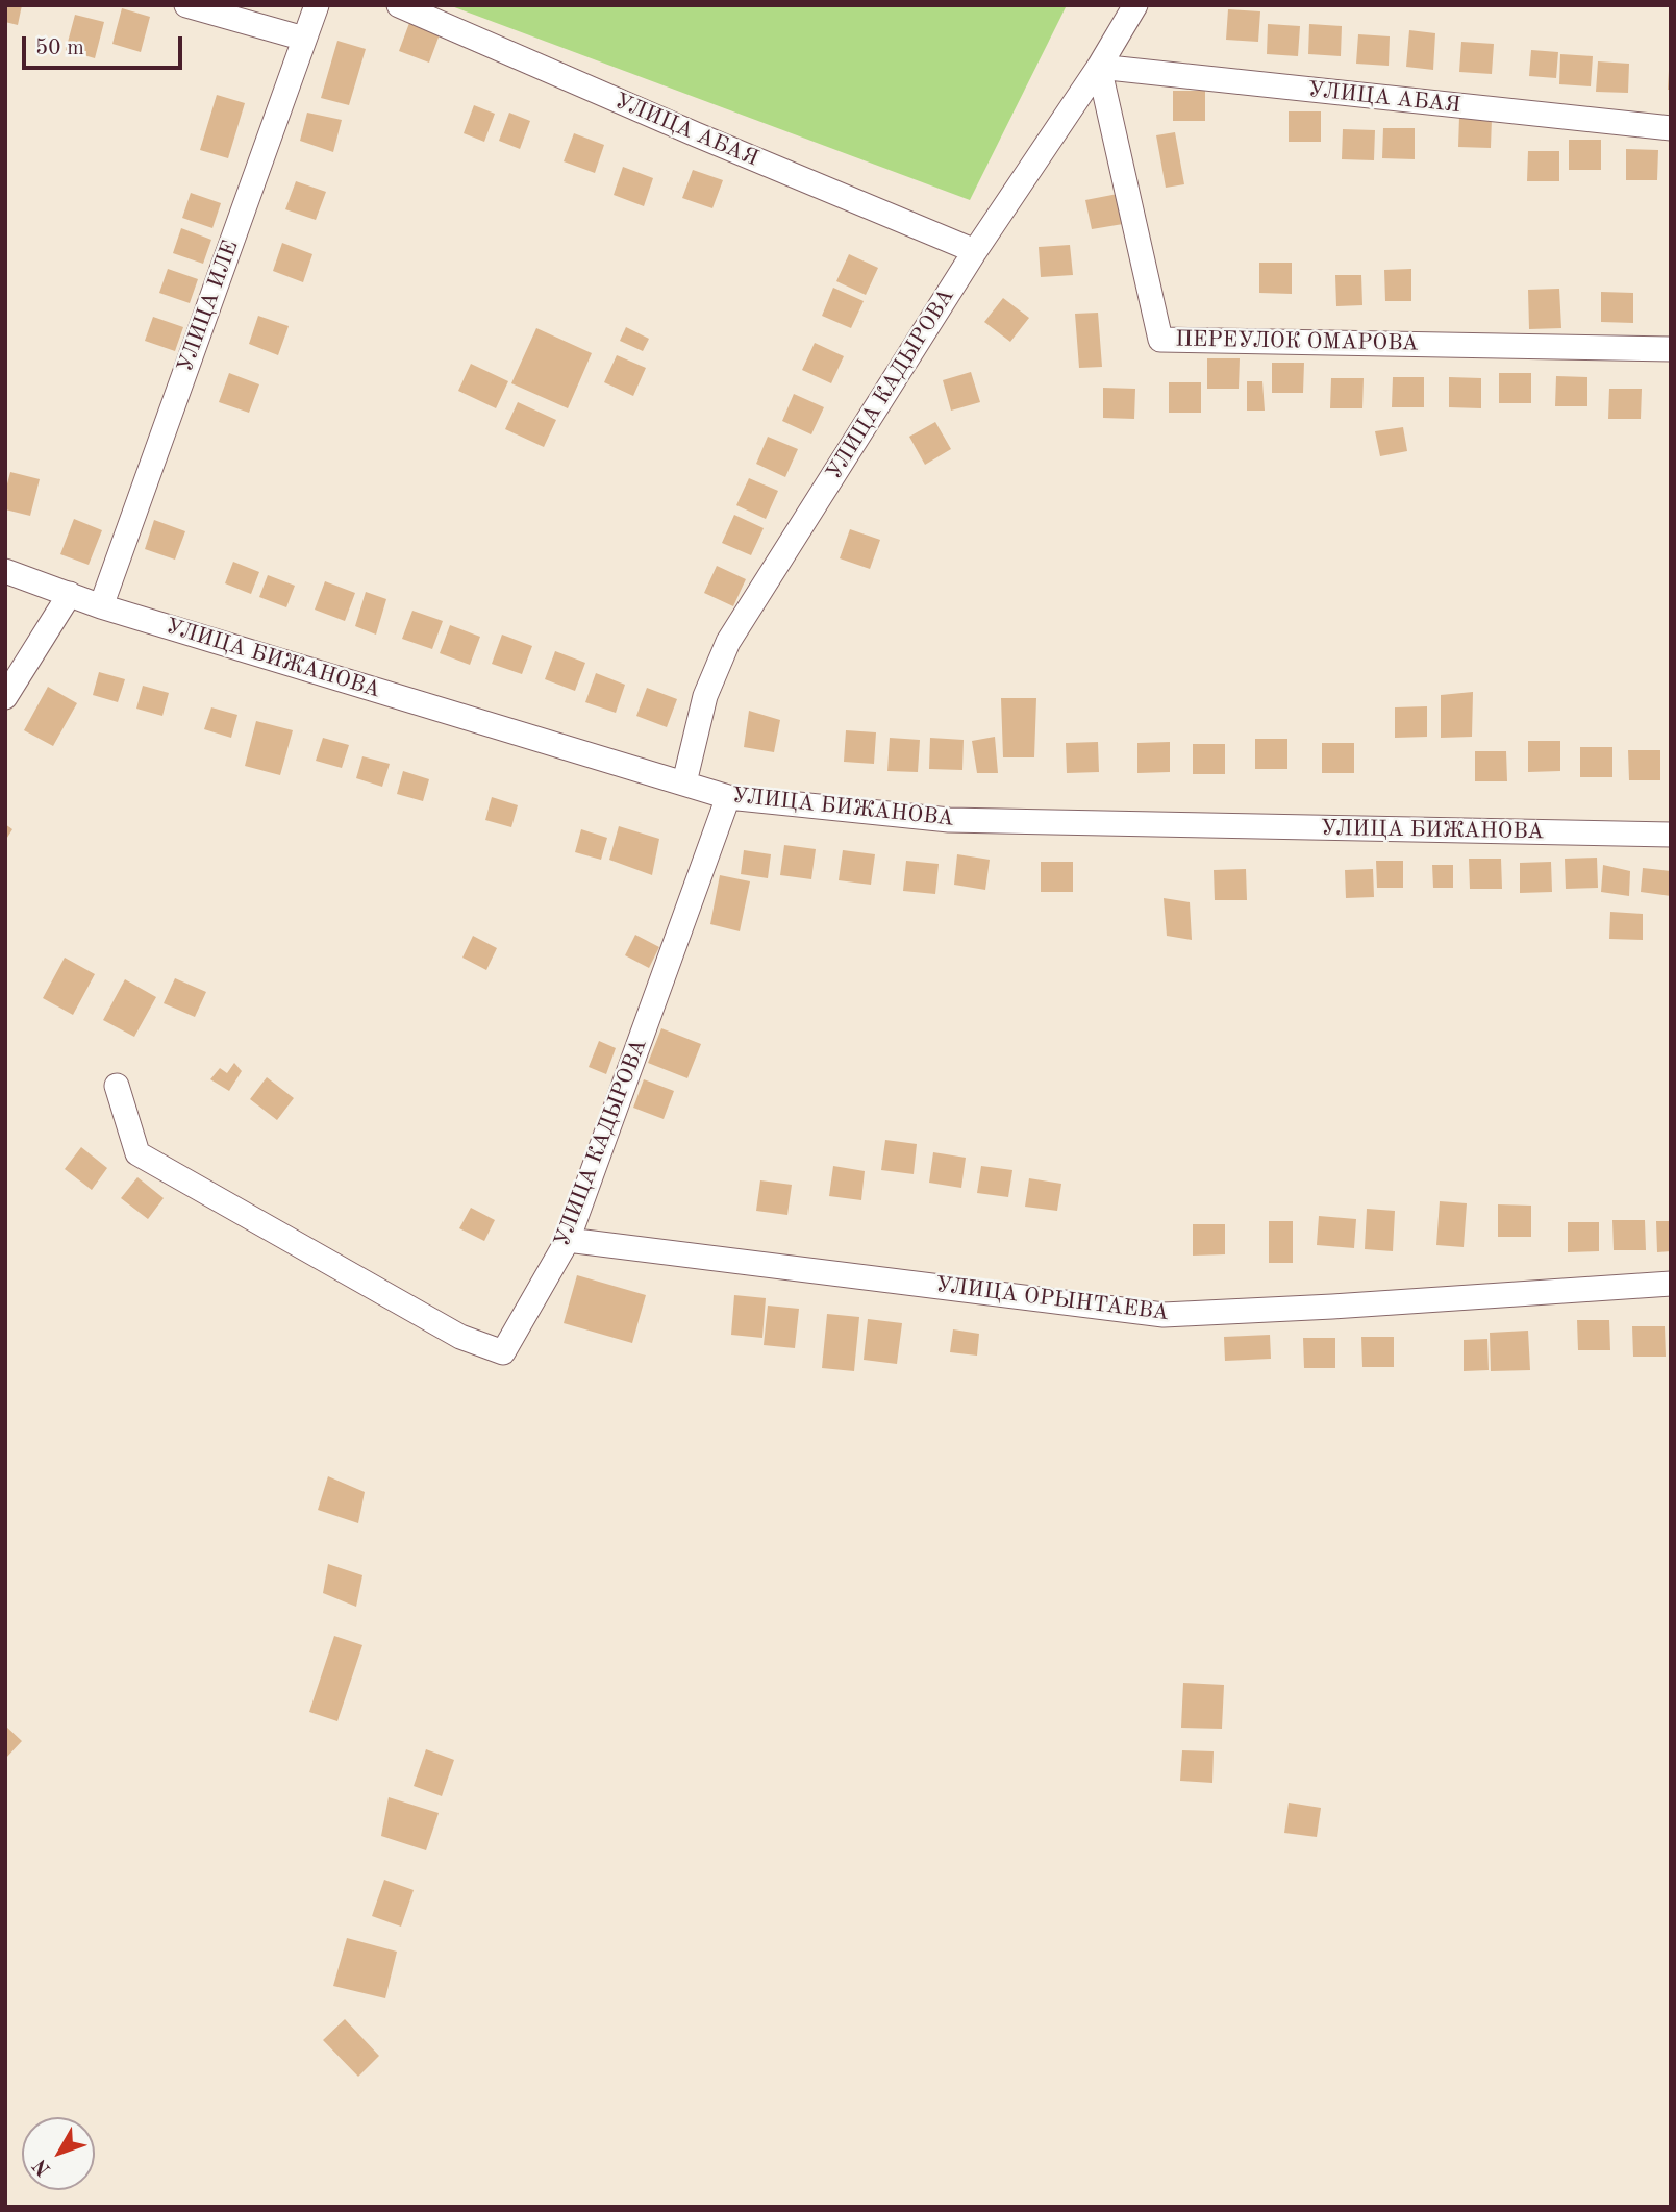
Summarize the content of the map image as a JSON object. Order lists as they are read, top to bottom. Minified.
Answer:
{"streets":{"street":["УЛИЦА АБАЯ","УЛИЦА ИЛЕ","ПЕРЕУЛОК ОМАРОВА","УЛИЦА КАДЫРОВА","УЛИЦА БИЖАНОВА","УЛИЦА ОРЫНТАЕВА"]},"crossings":[["УЛИЦА АБАЯ","ПЕРЕУЛОК ОМАРОВА"],["УЛИЦА АБАЯ","УЛИЦА КАДЫРОВА"],["УЛИЦА ИЛЕ","УЛИЦА БИЖАНОВА"],["ПЕРЕУЛОК ОМАРОВА","УЛИЦА КАДЫРОВА"],["УЛИЦА КАДЫРОВА","УЛИЦА БИЖАНОВА"],["УЛИЦА КАДЫРОВА","УЛИЦА ОРЫНТАЕВА"]],"scale_bar":"50 m","north":"bottom left"}
